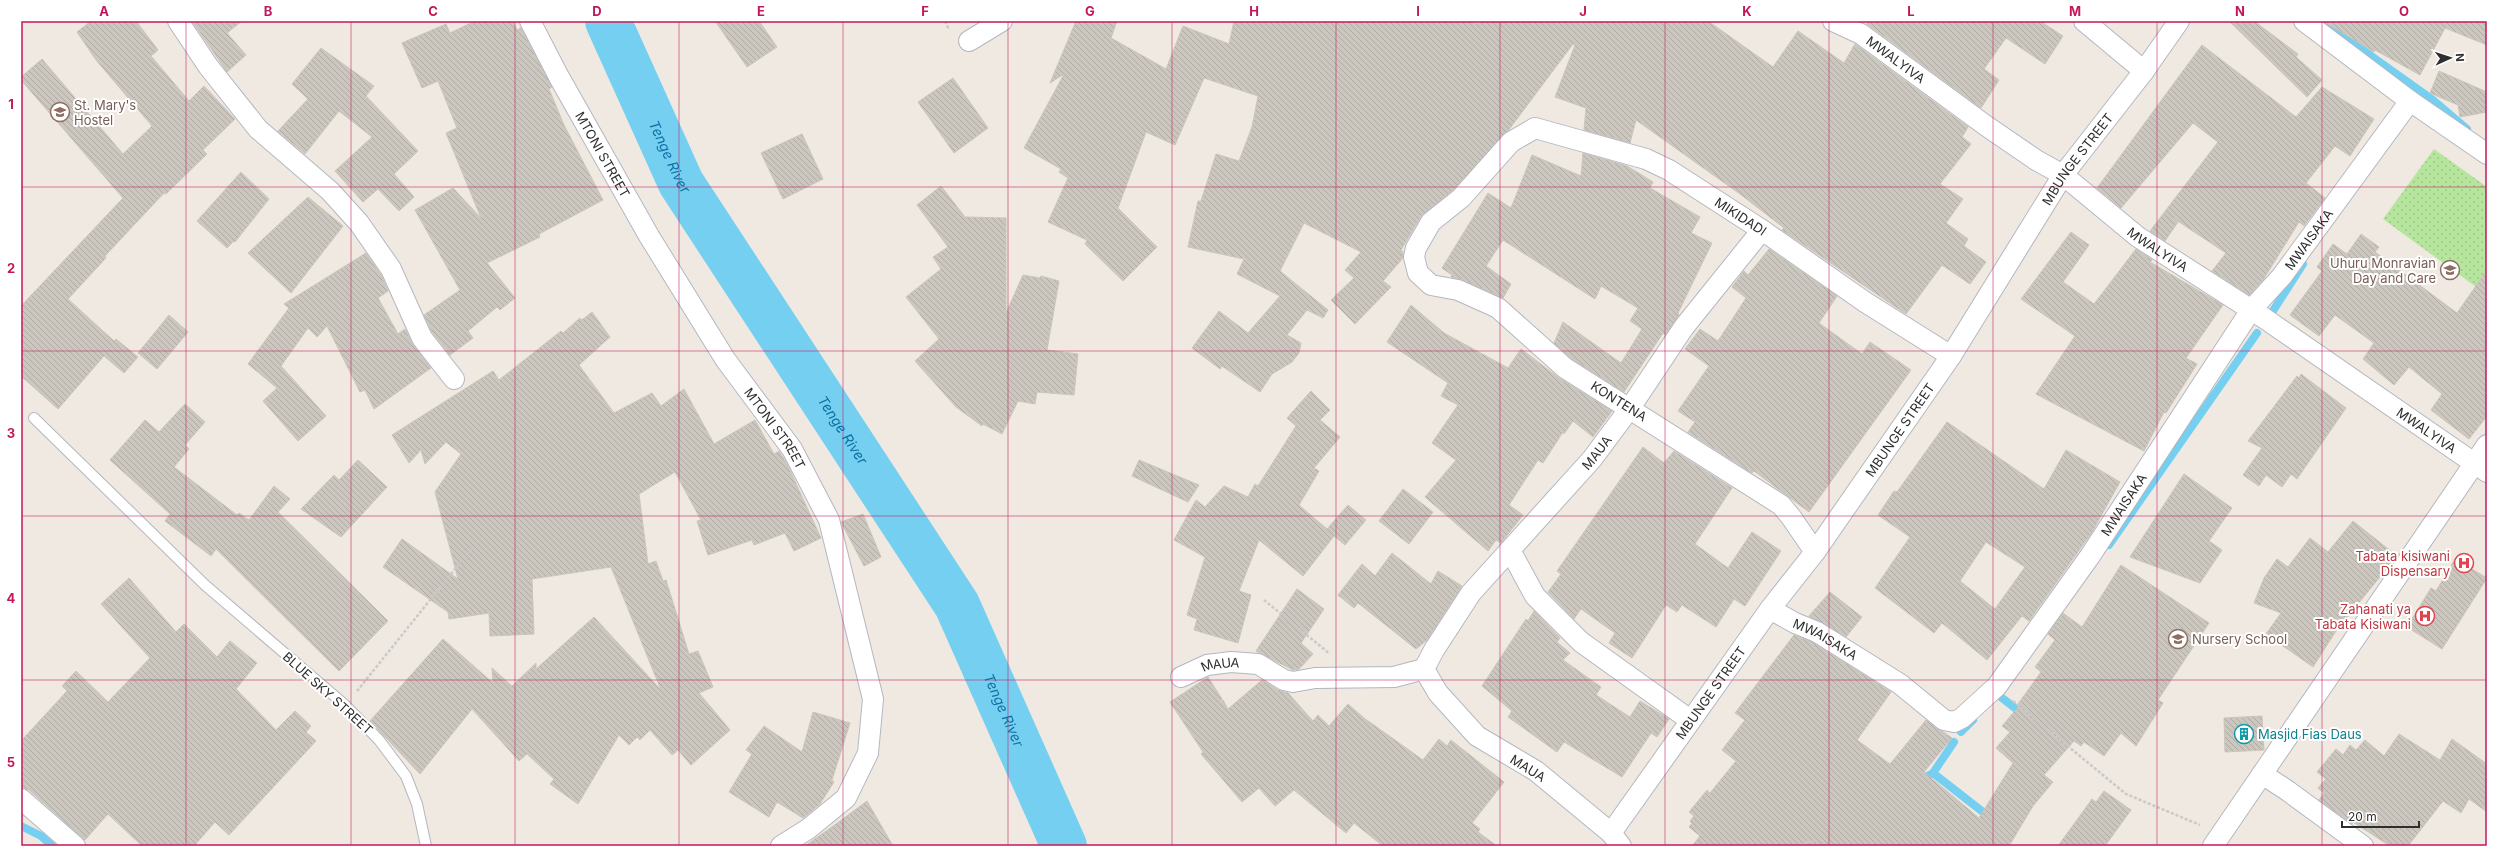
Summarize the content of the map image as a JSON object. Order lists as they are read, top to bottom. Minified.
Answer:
{"streets":{"street":["MWALYIVA","MTONI STREET","MBUNGE STREET","MIKIDADI","MWAISAKA","KONTENA","MAUA"],"lane":["BLUE SKY STREET"]},"crossings":[["MWALYIVA","MBUNGE STREET"],["MWALYIVA","MWAISAKA"],["MBUNGE STREET","MIKIDADI"],["MBUNGE STREET","MWAISAKA"],["MBUNGE STREET","KONTENA"],["MBUNGE STREET","MAUA"],["MIKIDADI","KONTENA"],["MIKIDADI","MAUA"],["KONTENA","MAUA"]],"water":["Tenge River"],"places":{"school or university":["St. Mary's Hostel","Uhuru Monravian Day and Care","Nursery School"],"hospital":["Tabata kisiwani Dispensary","Zahanati ya Tabata Kisiwani"],"building":["Masjid Fias Daus"]},"scale_bar":"20 m","north":"right","grid":{"columns":["A","B","C","D","E","F","G","H","I","J","K","L","M","N","O"],"rows":["1","2","3","4","5"]}}
